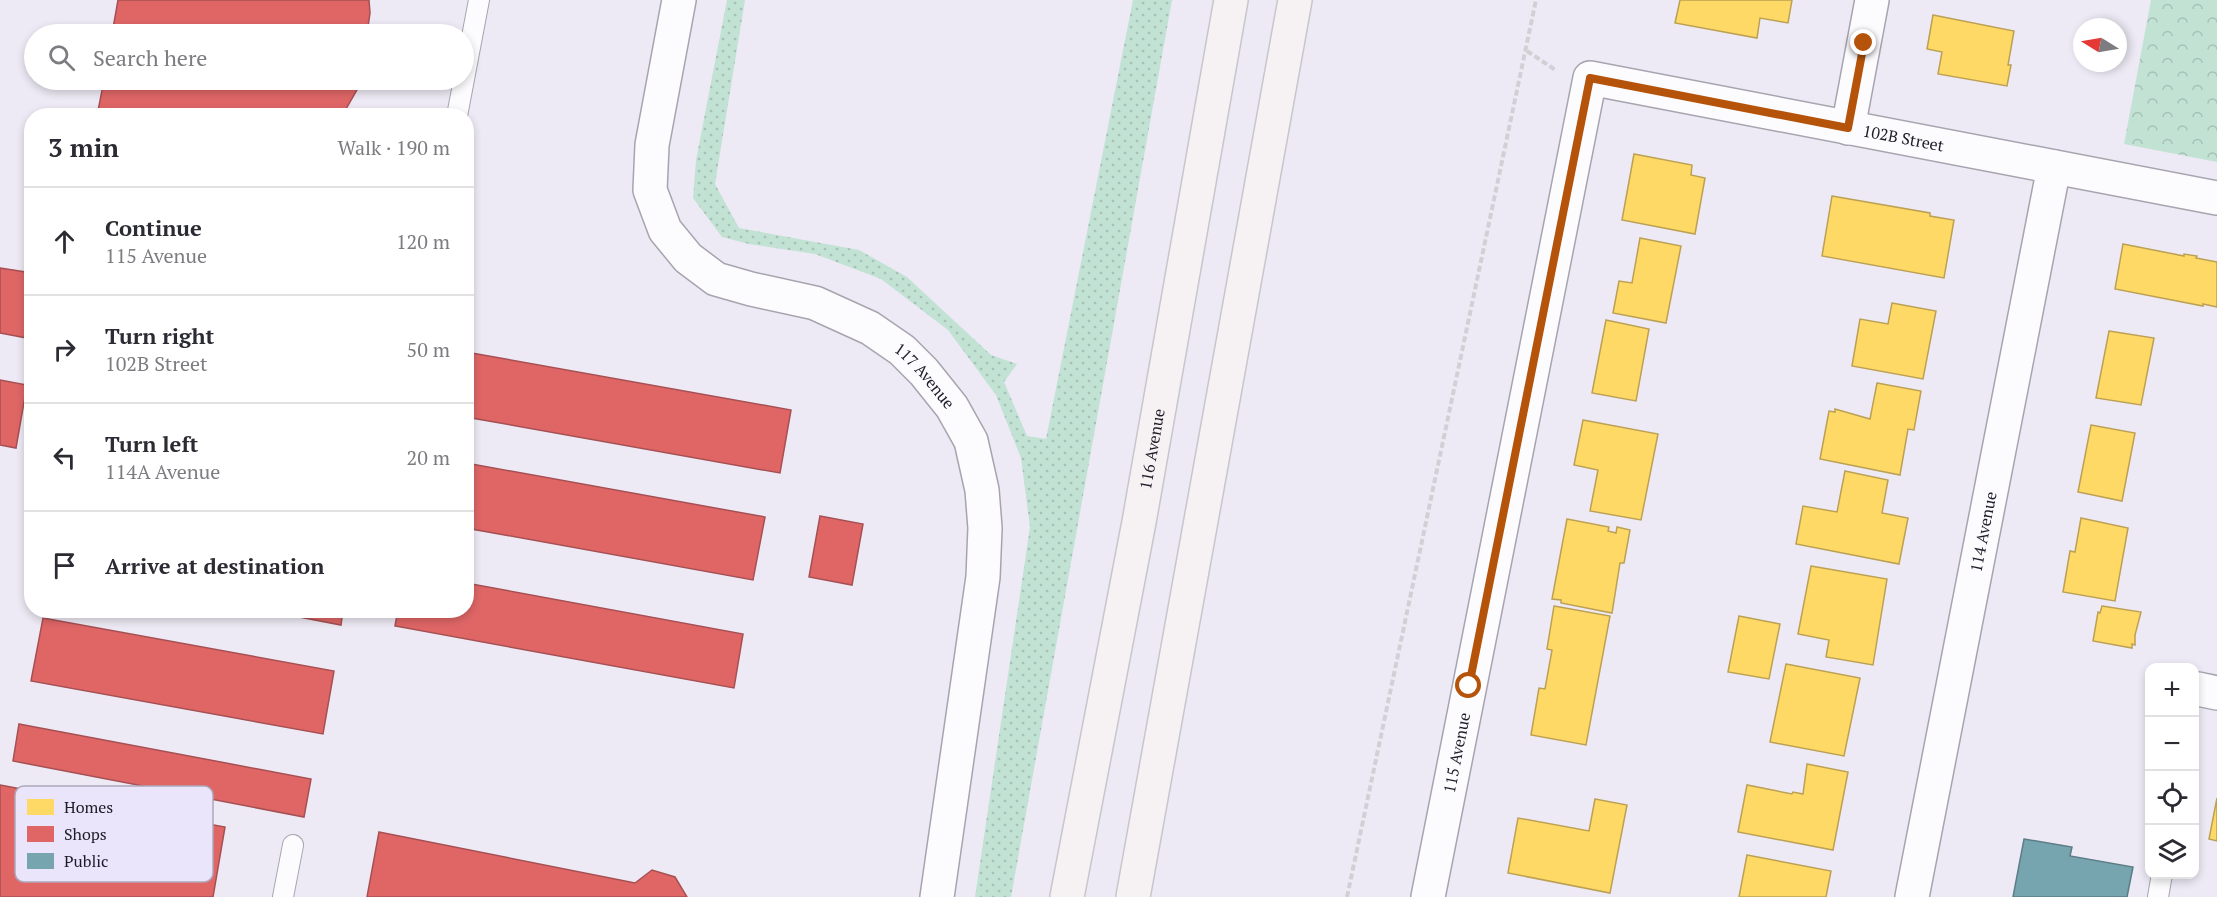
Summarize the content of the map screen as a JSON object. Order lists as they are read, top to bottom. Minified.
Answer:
{"streets":{"main road":["116 Avenue"],"street":["102B Street","117 Avenue","114 Avenue","115 Avenue"]},"crossings":[["102B Street","114 Avenue"],["102B Street","115 Avenue"]],"legend":["Homes","Shops","Public"],"north":"left","page":{"search":"Search here","heading":["3 min","Walk · 190 m"],"list":[["Continue","115 Avenue","120 m"],["Turn right","102B Street","50 m"],["Turn left","114A Avenue","20 m"],"Arrive at destination"],"map_buttons":["+","−"]}}
